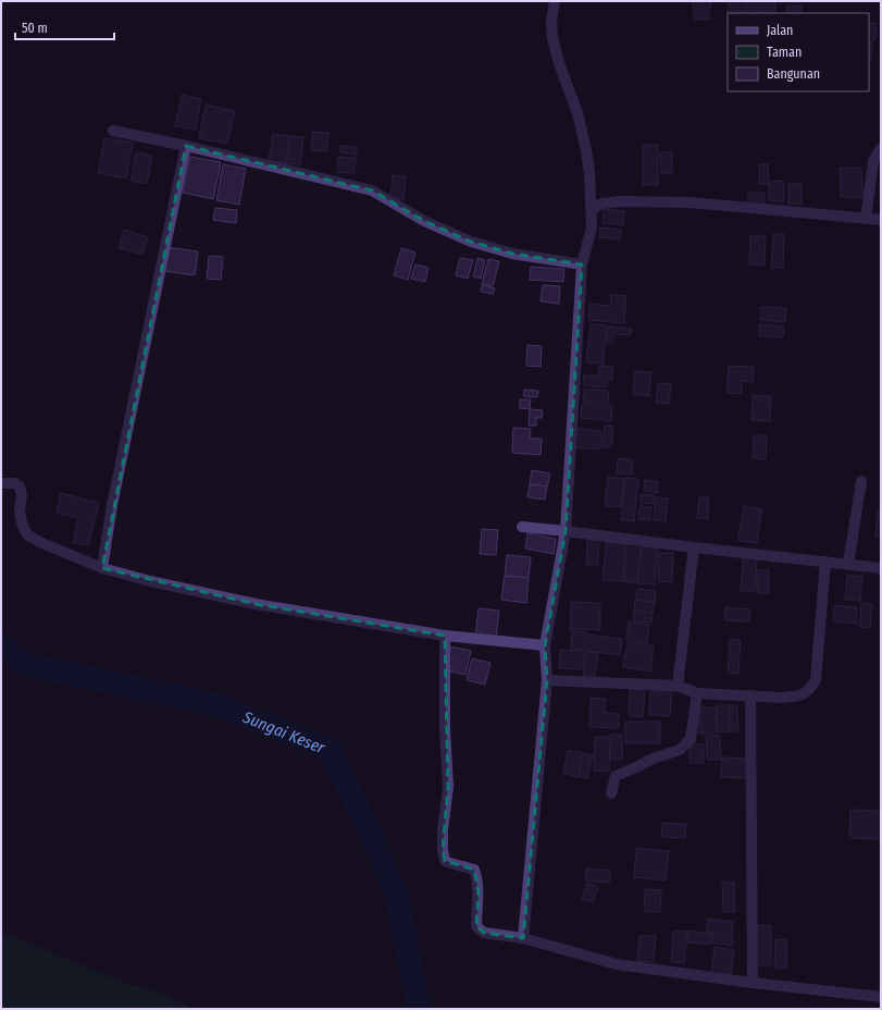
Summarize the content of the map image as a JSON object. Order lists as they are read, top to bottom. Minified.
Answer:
{"water":["Sungai Keser"],"legend":["Jalan","Taman","Bangunan"],"scale_bar":"50 m"}
